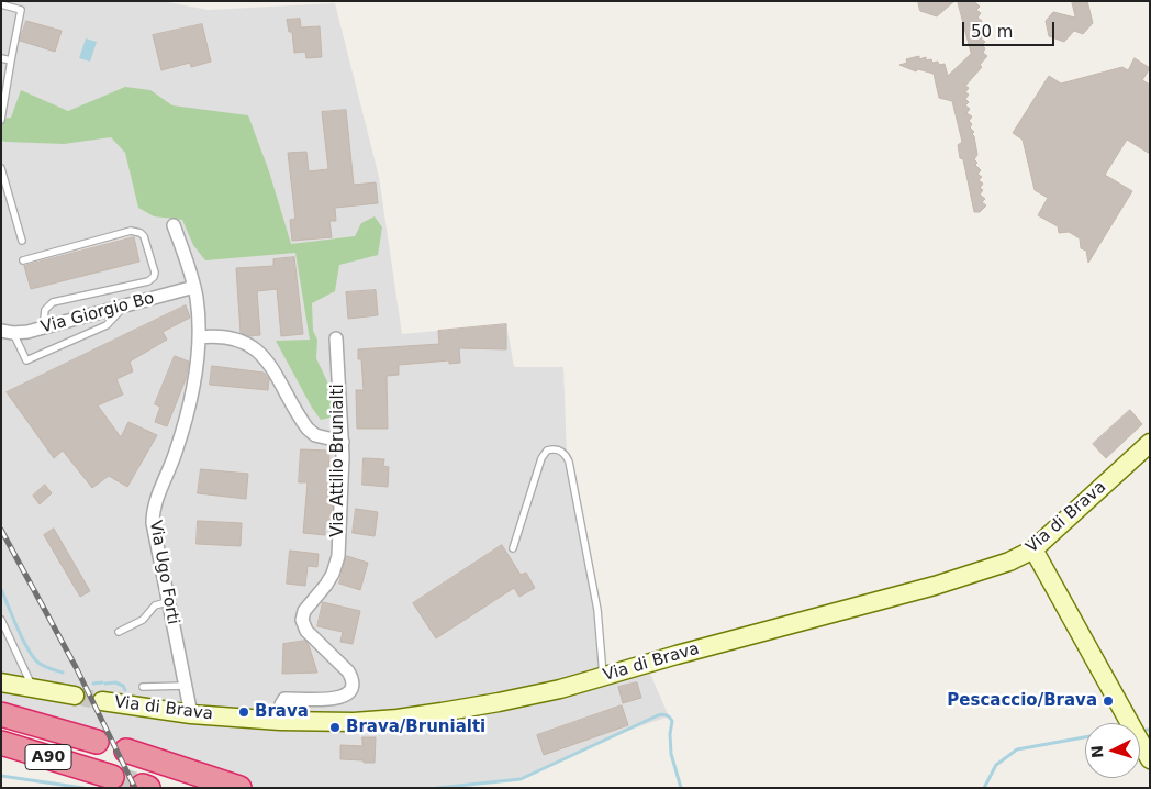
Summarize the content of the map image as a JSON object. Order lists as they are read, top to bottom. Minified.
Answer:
{"streets":{"highway":["A90"],"street":["Via Giorgio Bo","Via Attilio Brunialti","Via di Brava","Via Ugo Forti"]},"crossings":[["Via Giorgio Bo","Via Ugo Forti"],["Via Attilio Brunialti","Via di Brava"],["Via di Brava","Via Ugo Forti"]],"places":["Pescaccio/Brava","Brava","Brava/Brunialti"],"scale_bar":"50 m","north":"left"}
